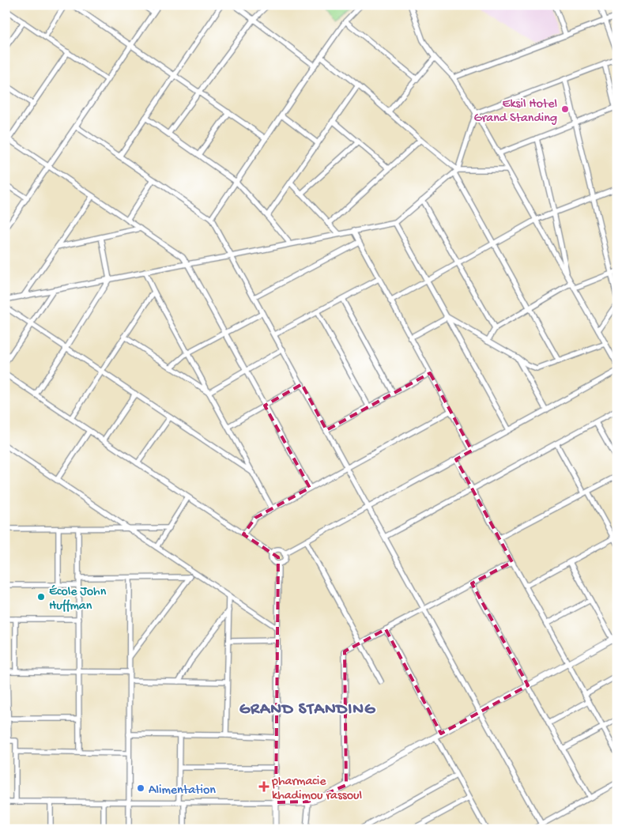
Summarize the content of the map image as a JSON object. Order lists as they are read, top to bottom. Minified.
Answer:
{"districts":["GRAND STANDING"],"places":{"other":["Eksil Hotel Grand Standing","École John Huffman","Alimentation"],"health":["pharmacie khadimou rassoul"]}}
